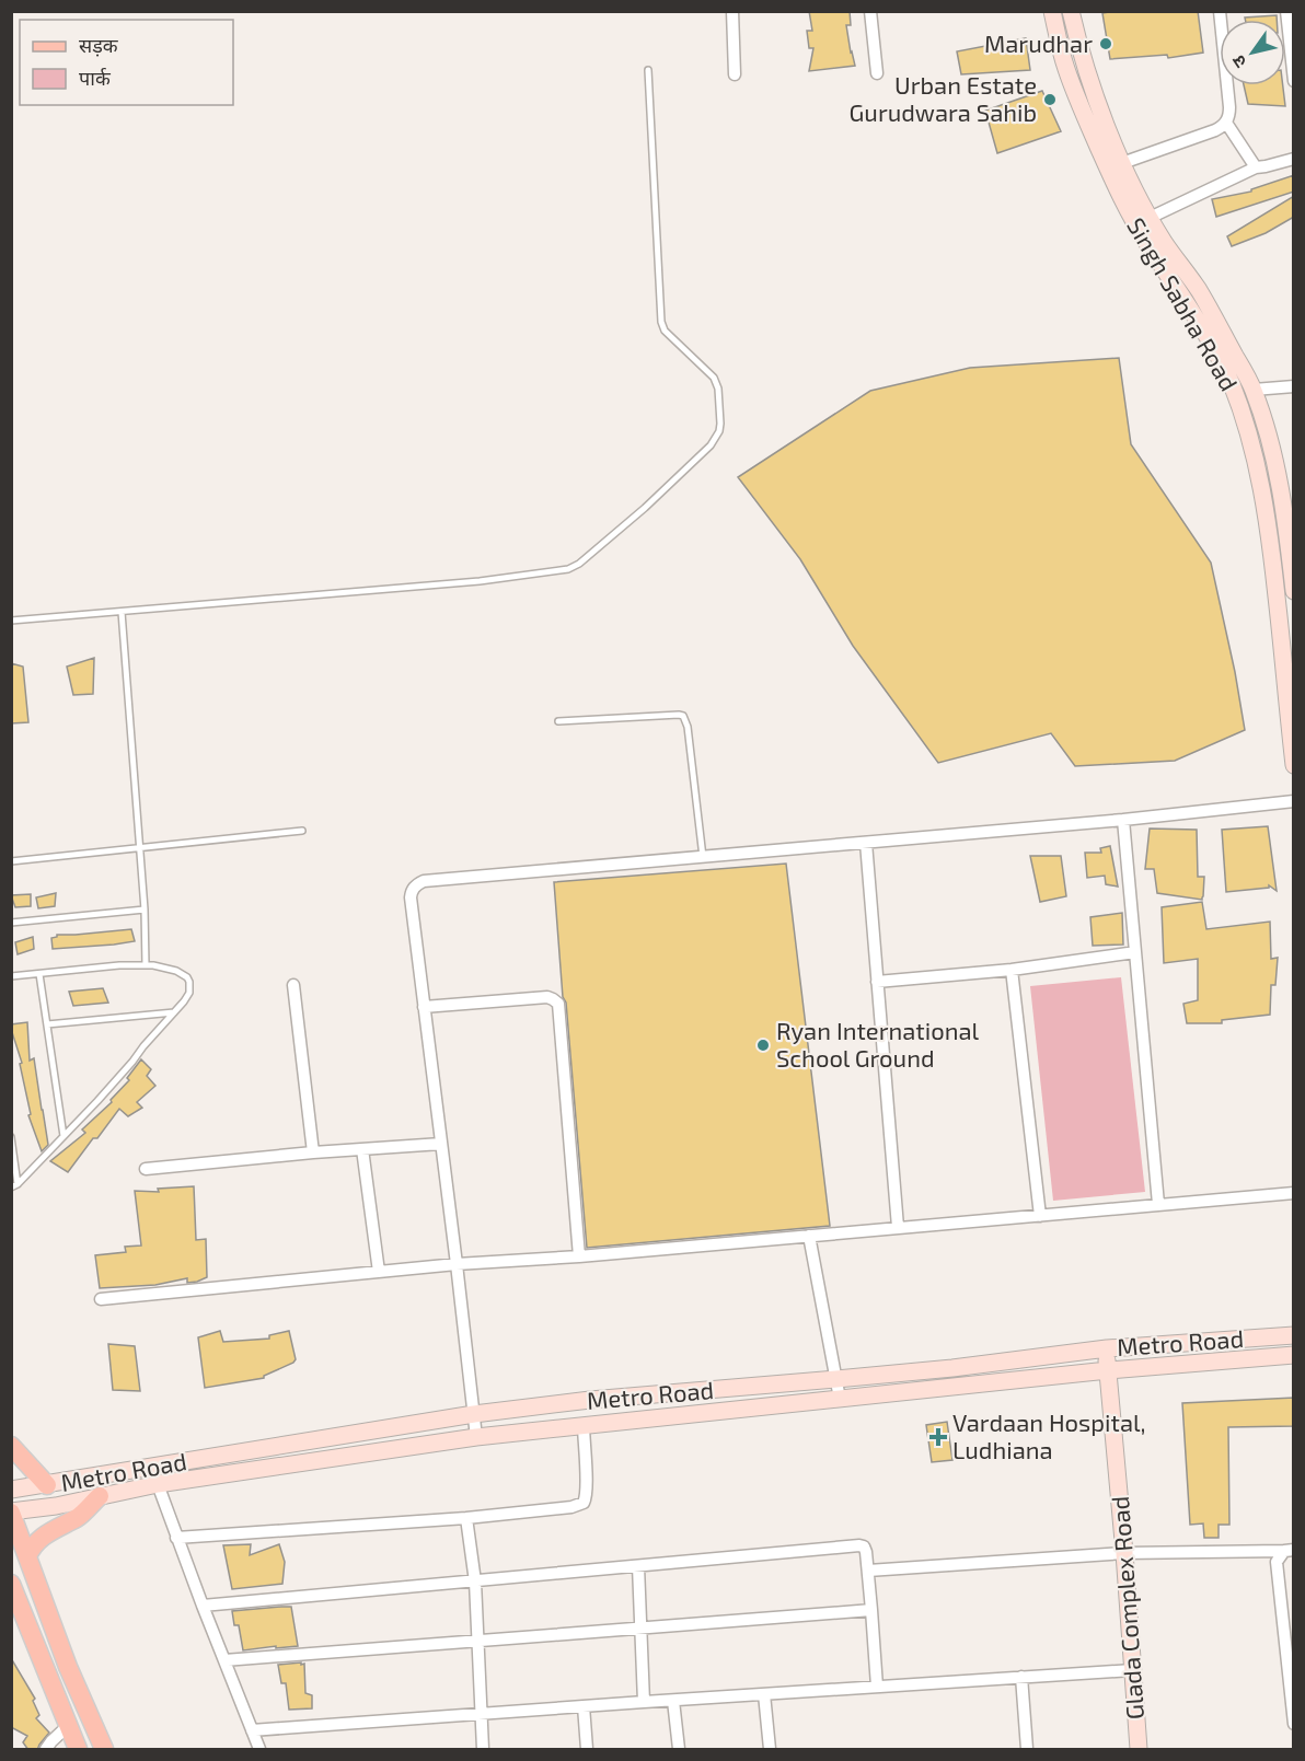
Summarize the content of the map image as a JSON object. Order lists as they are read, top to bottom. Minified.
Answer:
{"streets":{"street":["Singh Sabha Road","Metro Road","Glada Complex Road"]},"crossings":[["Metro Road","Glada Complex Road"]],"places":{"other":["Marudhar","Urban Estate Gurudwara Sahib","Ryan International School Ground"],"health":["Vardaan Hospital, Ludhiana"]},"legend":["सड़क","पार्क"],"north":"bottom left"}
